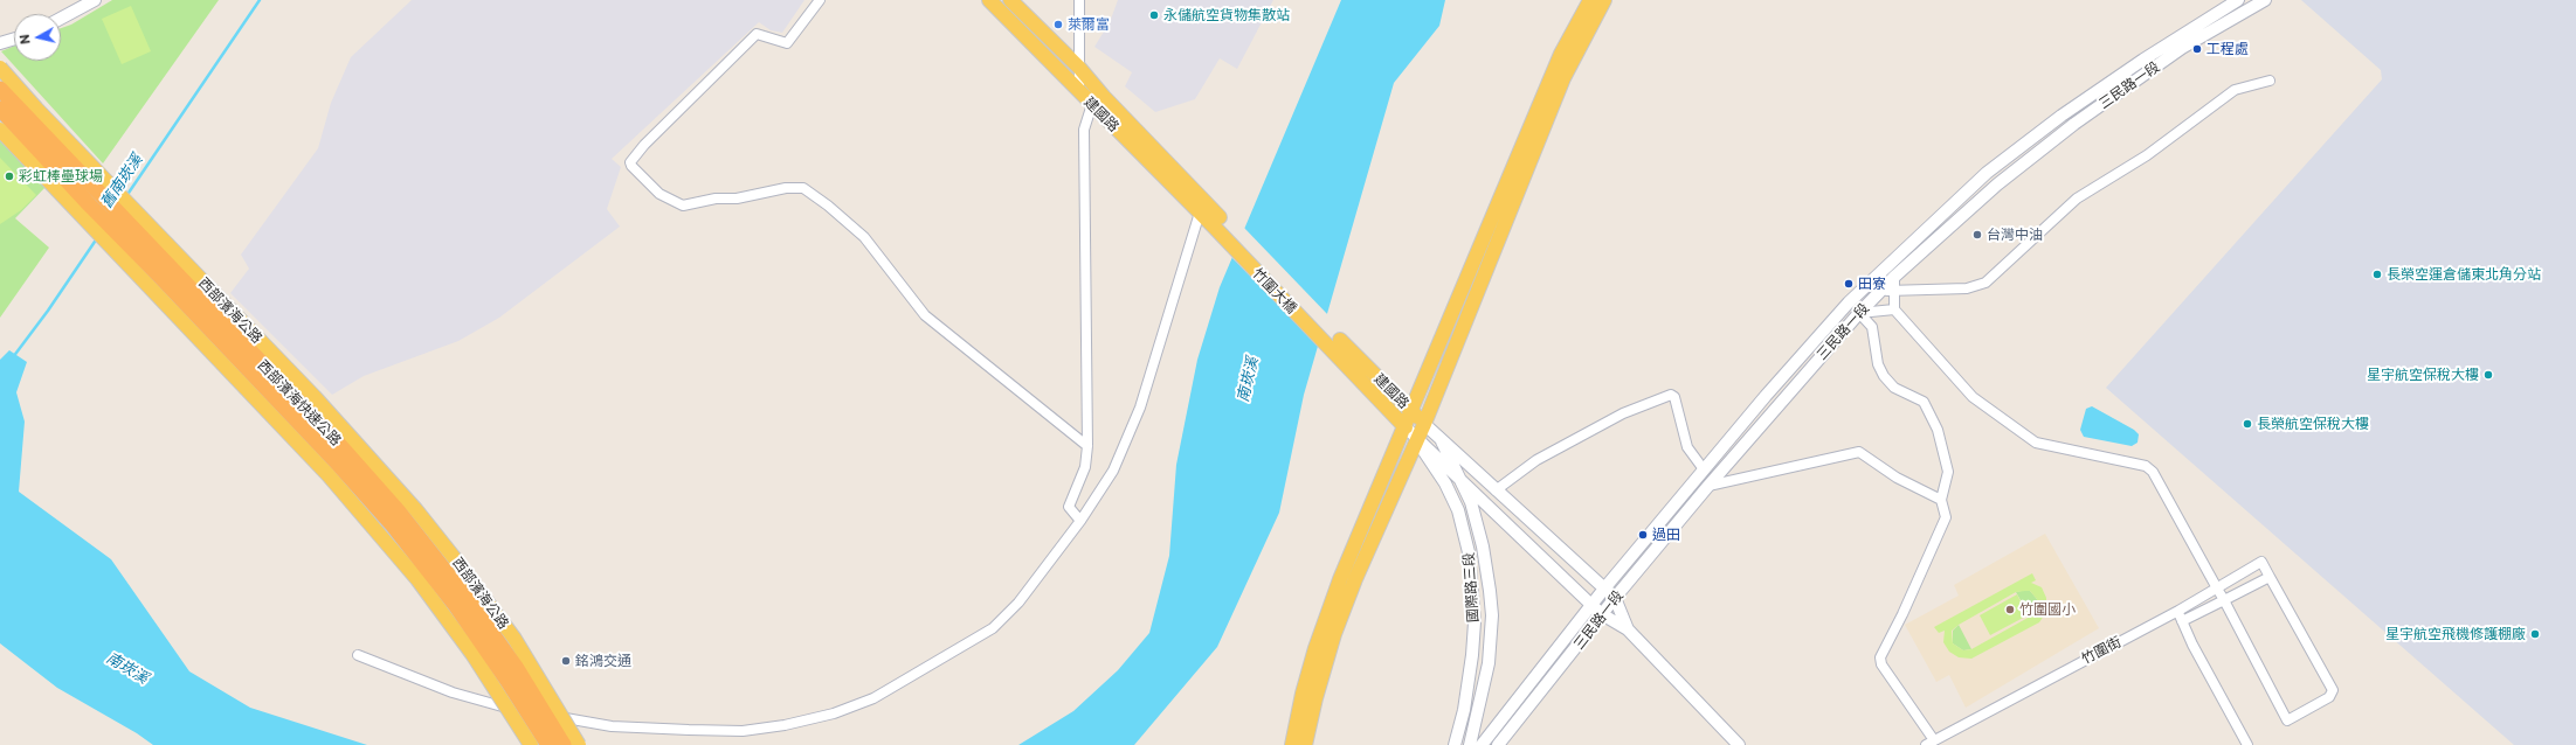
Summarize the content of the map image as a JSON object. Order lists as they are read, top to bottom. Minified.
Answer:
{"streets":{"highway":["西部濱海快速公路"],"main road":["建國路","竹圍大橋","西部濱海公路"],"street":["三民路一段","國際路三段","竹圍街"]},"crossings":[["三民路一段","建國路"],["建國路","竹圍大橋"],["建國路","國際路三段"]],"water":["舊南崁溪","南崁溪"],"places":["永儲航空貨物集散站","萊爾富","工程處","彩虹棒壘球場","台灣中油","長榮空運倉儲東北角分站","田寮","星宇航空保稅大樓","長榮航空保稅大樓","過田","竹圍國小","星宇航空飛機修護棚廠","銘鴻交通"],"north":"left"}
